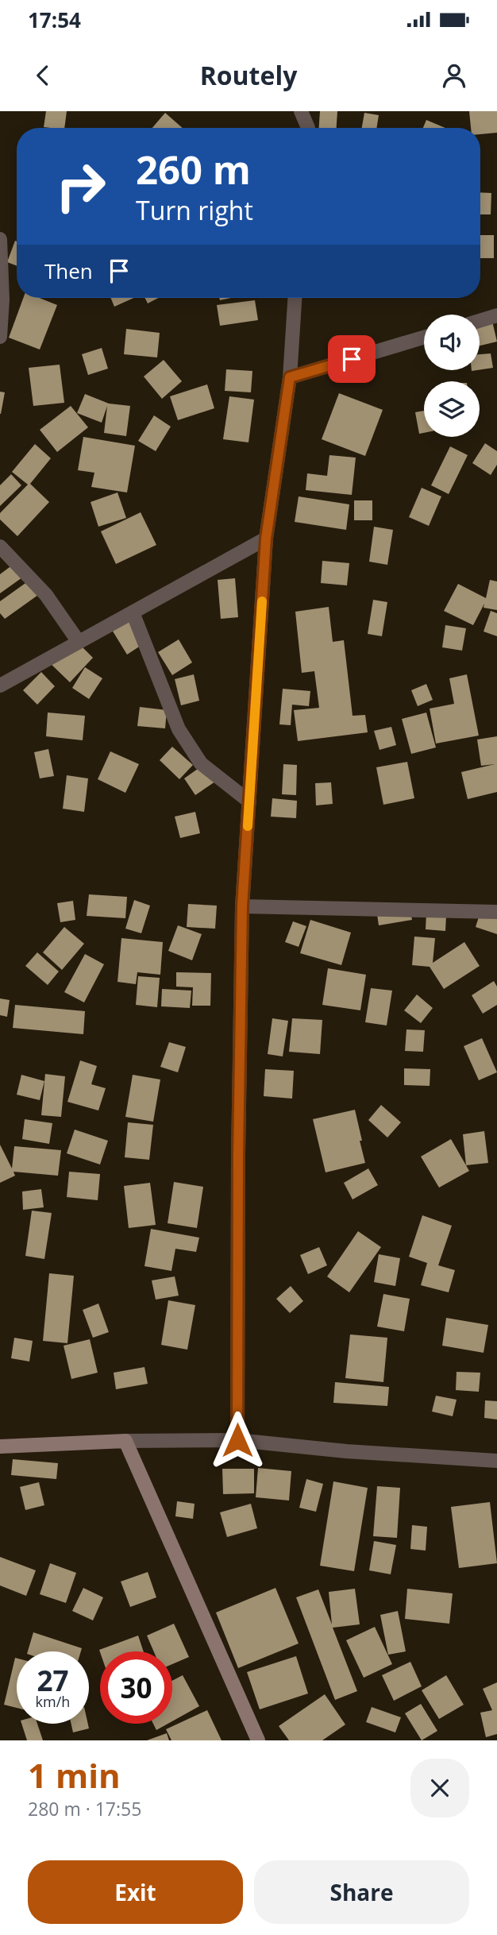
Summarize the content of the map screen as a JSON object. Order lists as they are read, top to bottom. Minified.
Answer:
{"page":{"status":"17:54","header":"Routely","turn":["260 m","Turn right"],"then":"Then","speed":"27 km/h","limit":"30","heading":["1 min","280 m · 17:55"],"buttons":["Exit","Share"]}}
